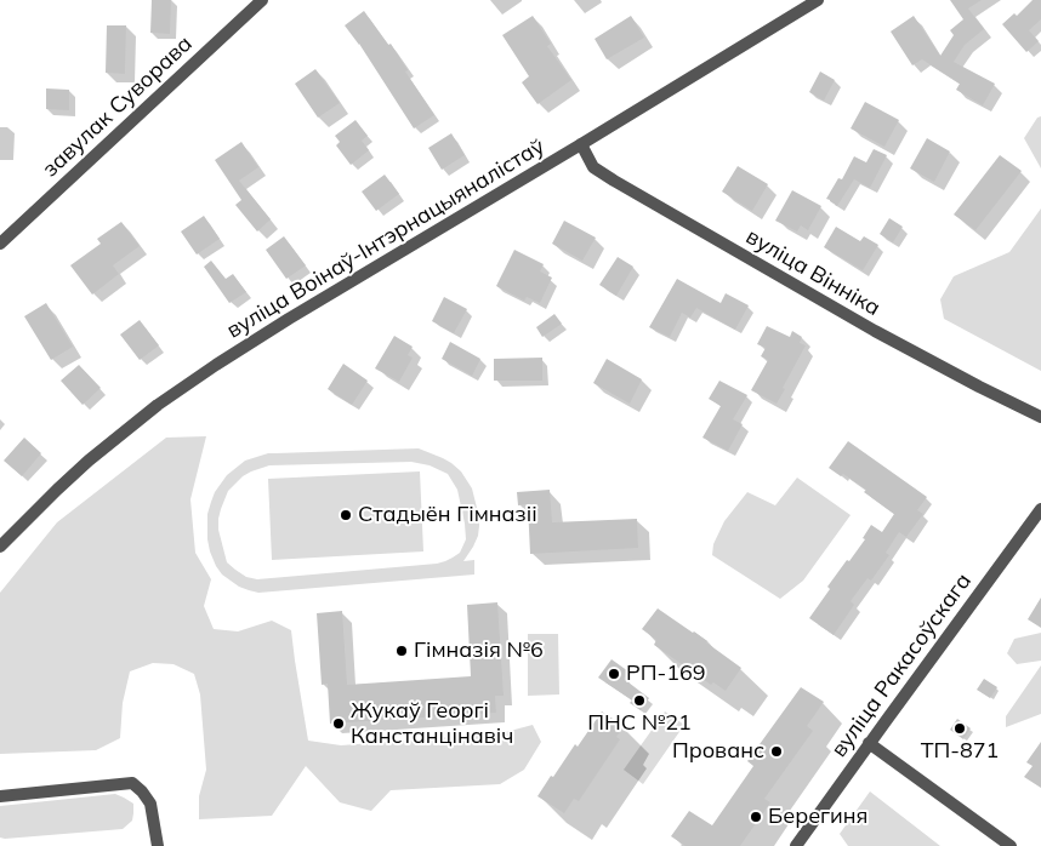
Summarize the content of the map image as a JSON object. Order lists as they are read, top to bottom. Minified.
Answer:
{"streets":{"street":["завулак Суворава","вуліца Воінаў-Інтэрнацыяналістаў","вуліца Вінніка","вуліца Ракасоўскага"]},"crossings":[["вуліца Воінаў-Інтэрнацыяналістаў","вуліца Вінніка"]],"places":["Стадыён Гімназіі","Гімназія №6","РП-169","ПНС №21","Жукаў Георгі Канстанцінавіч","ТП-871","Прованс","Берегиня"]}
